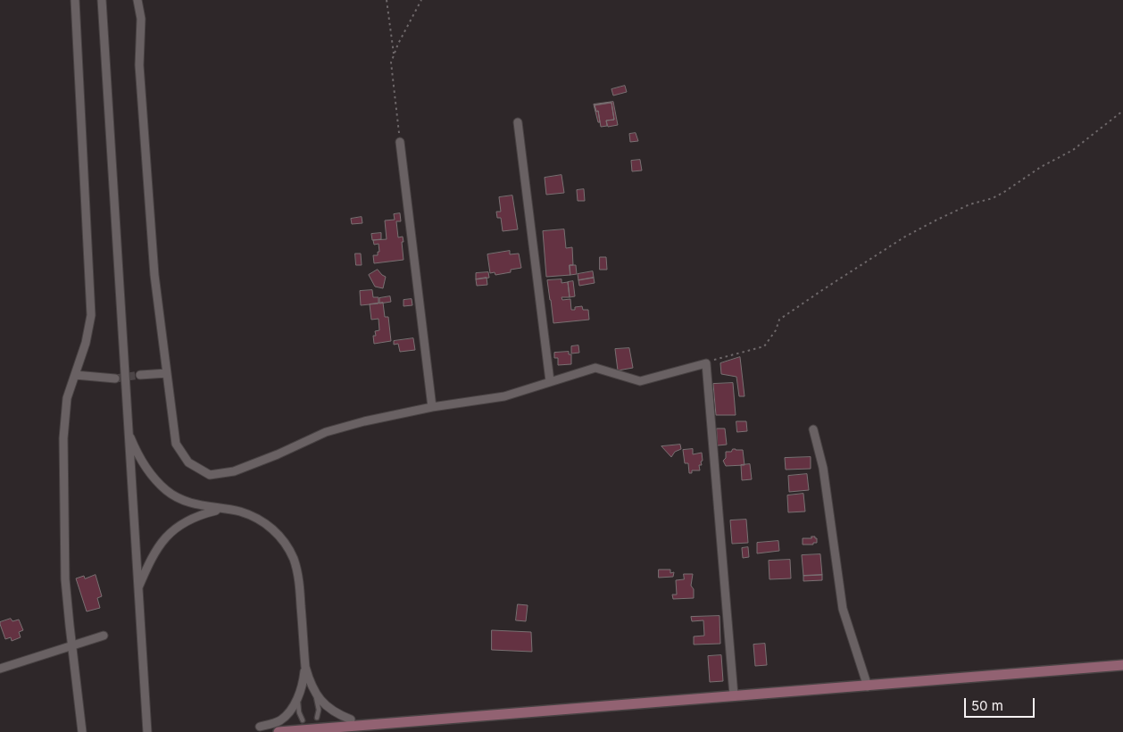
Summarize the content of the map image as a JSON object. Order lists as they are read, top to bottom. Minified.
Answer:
{"scale_bar":"50 m"}
